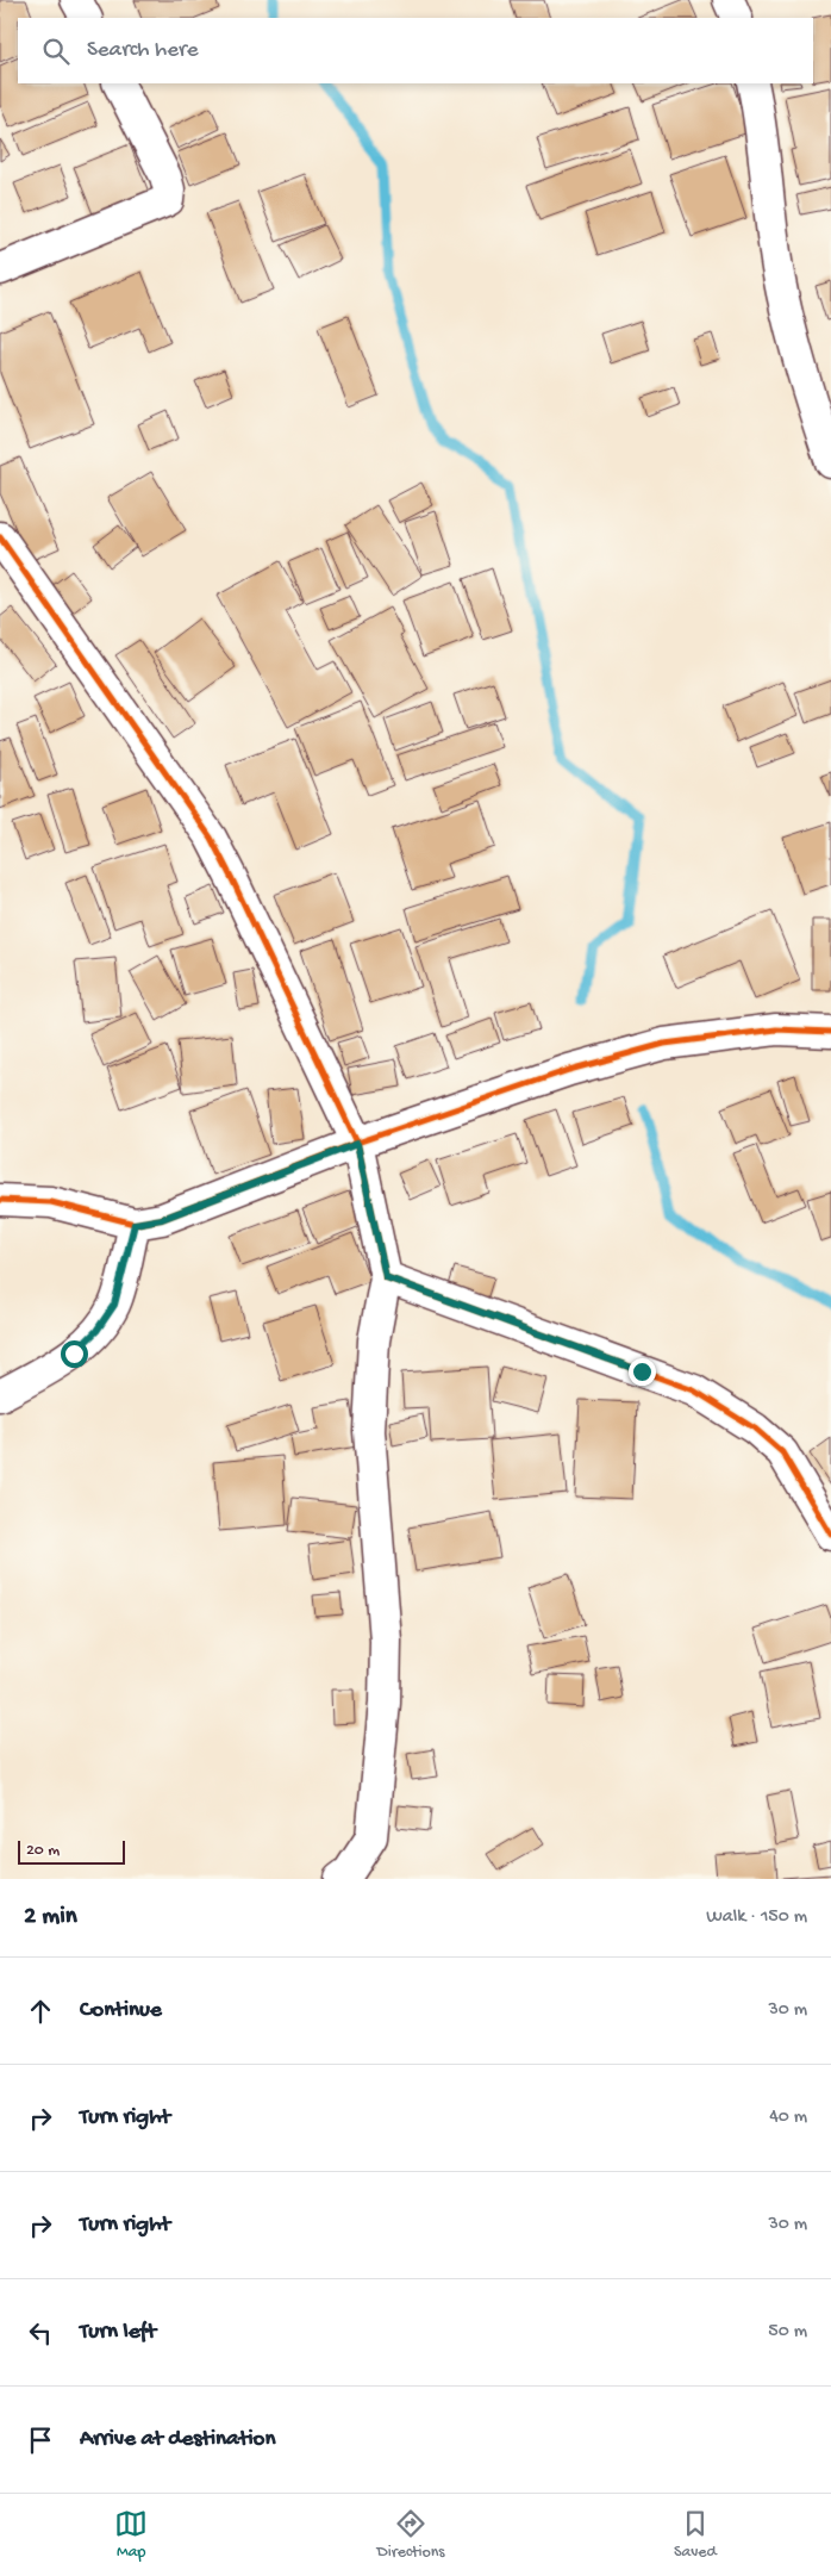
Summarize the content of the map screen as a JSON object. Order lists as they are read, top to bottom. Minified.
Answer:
{"scale_bar":"20 m","page":{"search":"Search here","scale":"20 m","heading":["2 min","Walk · 150 m"],"list":[["Continue","30 m"],["Turn right","40 m"],["Turn right","30 m"],["Turn left","50 m"],"Arrive at destination"],"nav":["Map","Directions","Saved"]}}
